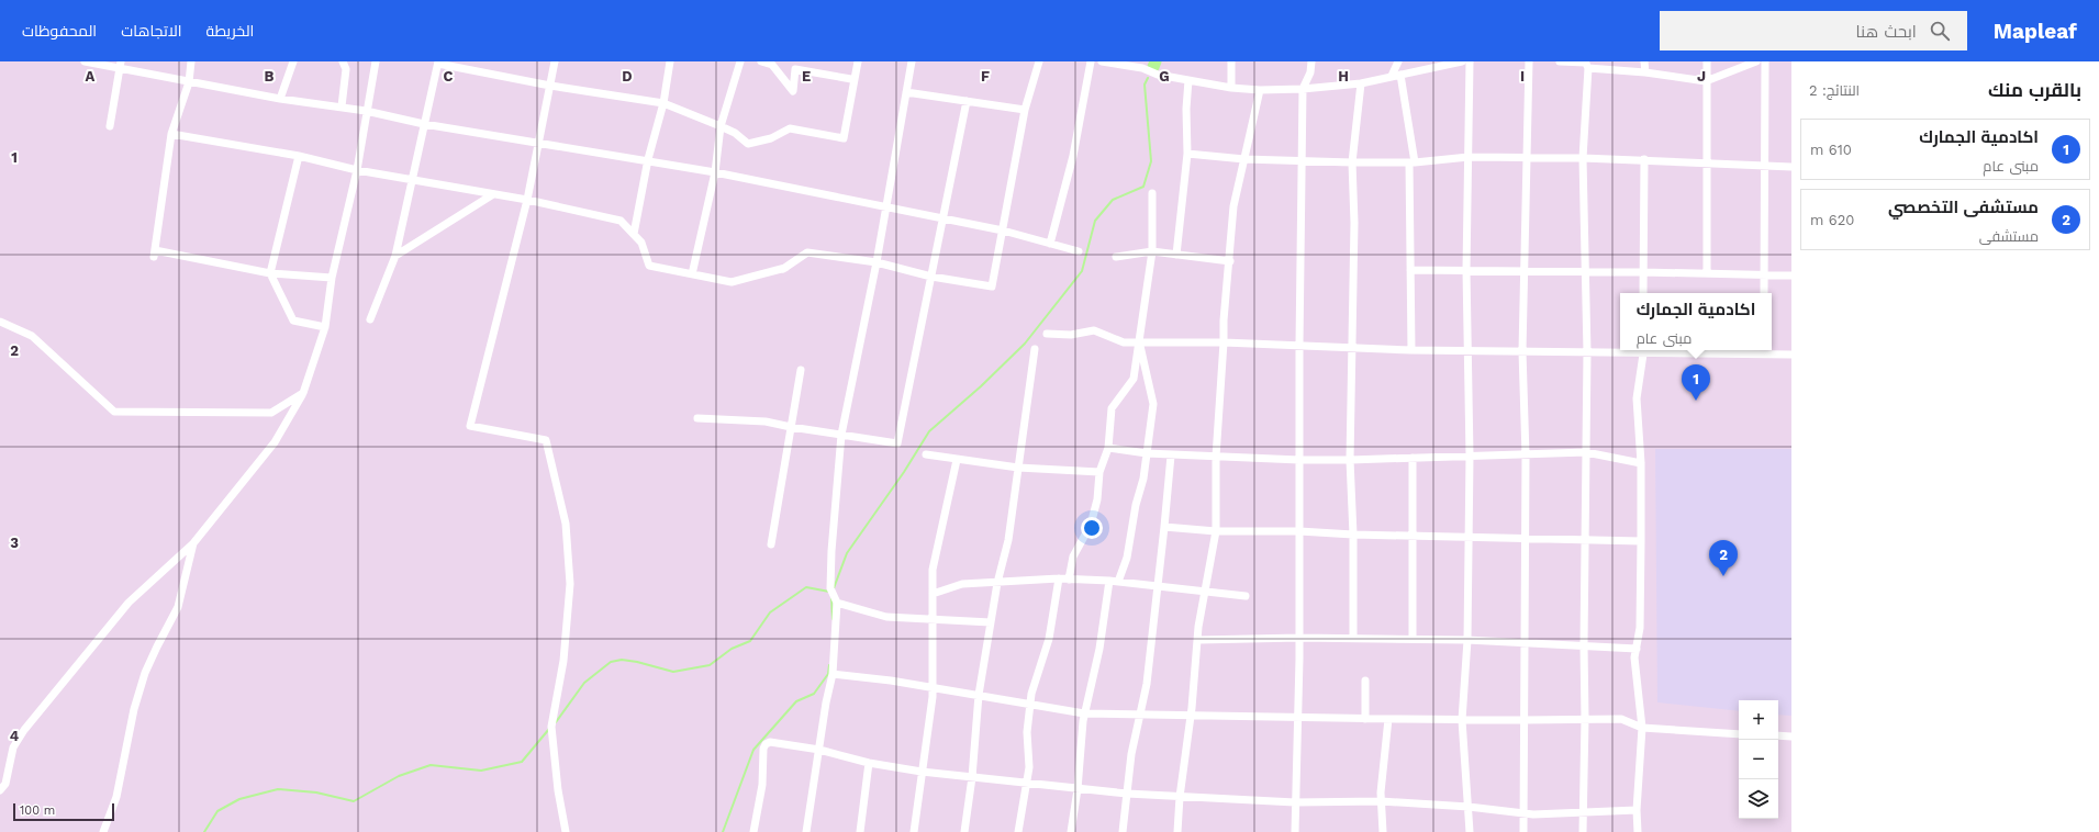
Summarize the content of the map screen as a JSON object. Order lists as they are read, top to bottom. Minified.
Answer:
{"scale_bar":"100 m","page":{"header":"Mapleaf","search":"ابحث هنا","nav":["الخريطة","الاتجاهات","المحفوظات"],"heading":["بالقرب منك","النتائج: 2"],"list":[{"mark":"1","name":"اكادمية الجمارك","note":"مبنى عام","value":"610 m"},{"mark":"2","name":"مستشفى التخصصي","note":"مستشفى","value":"620 m"}],"popup":["اكادمية الجمارك","مبنى عام"],"pins":["1","2"],"map_buttons":["+","−"],"scale":"100 m"},"grid":{"columns":["A","B","C","D","E","F","G","H","I","J"],"rows":["1","2","3","4"]}}
